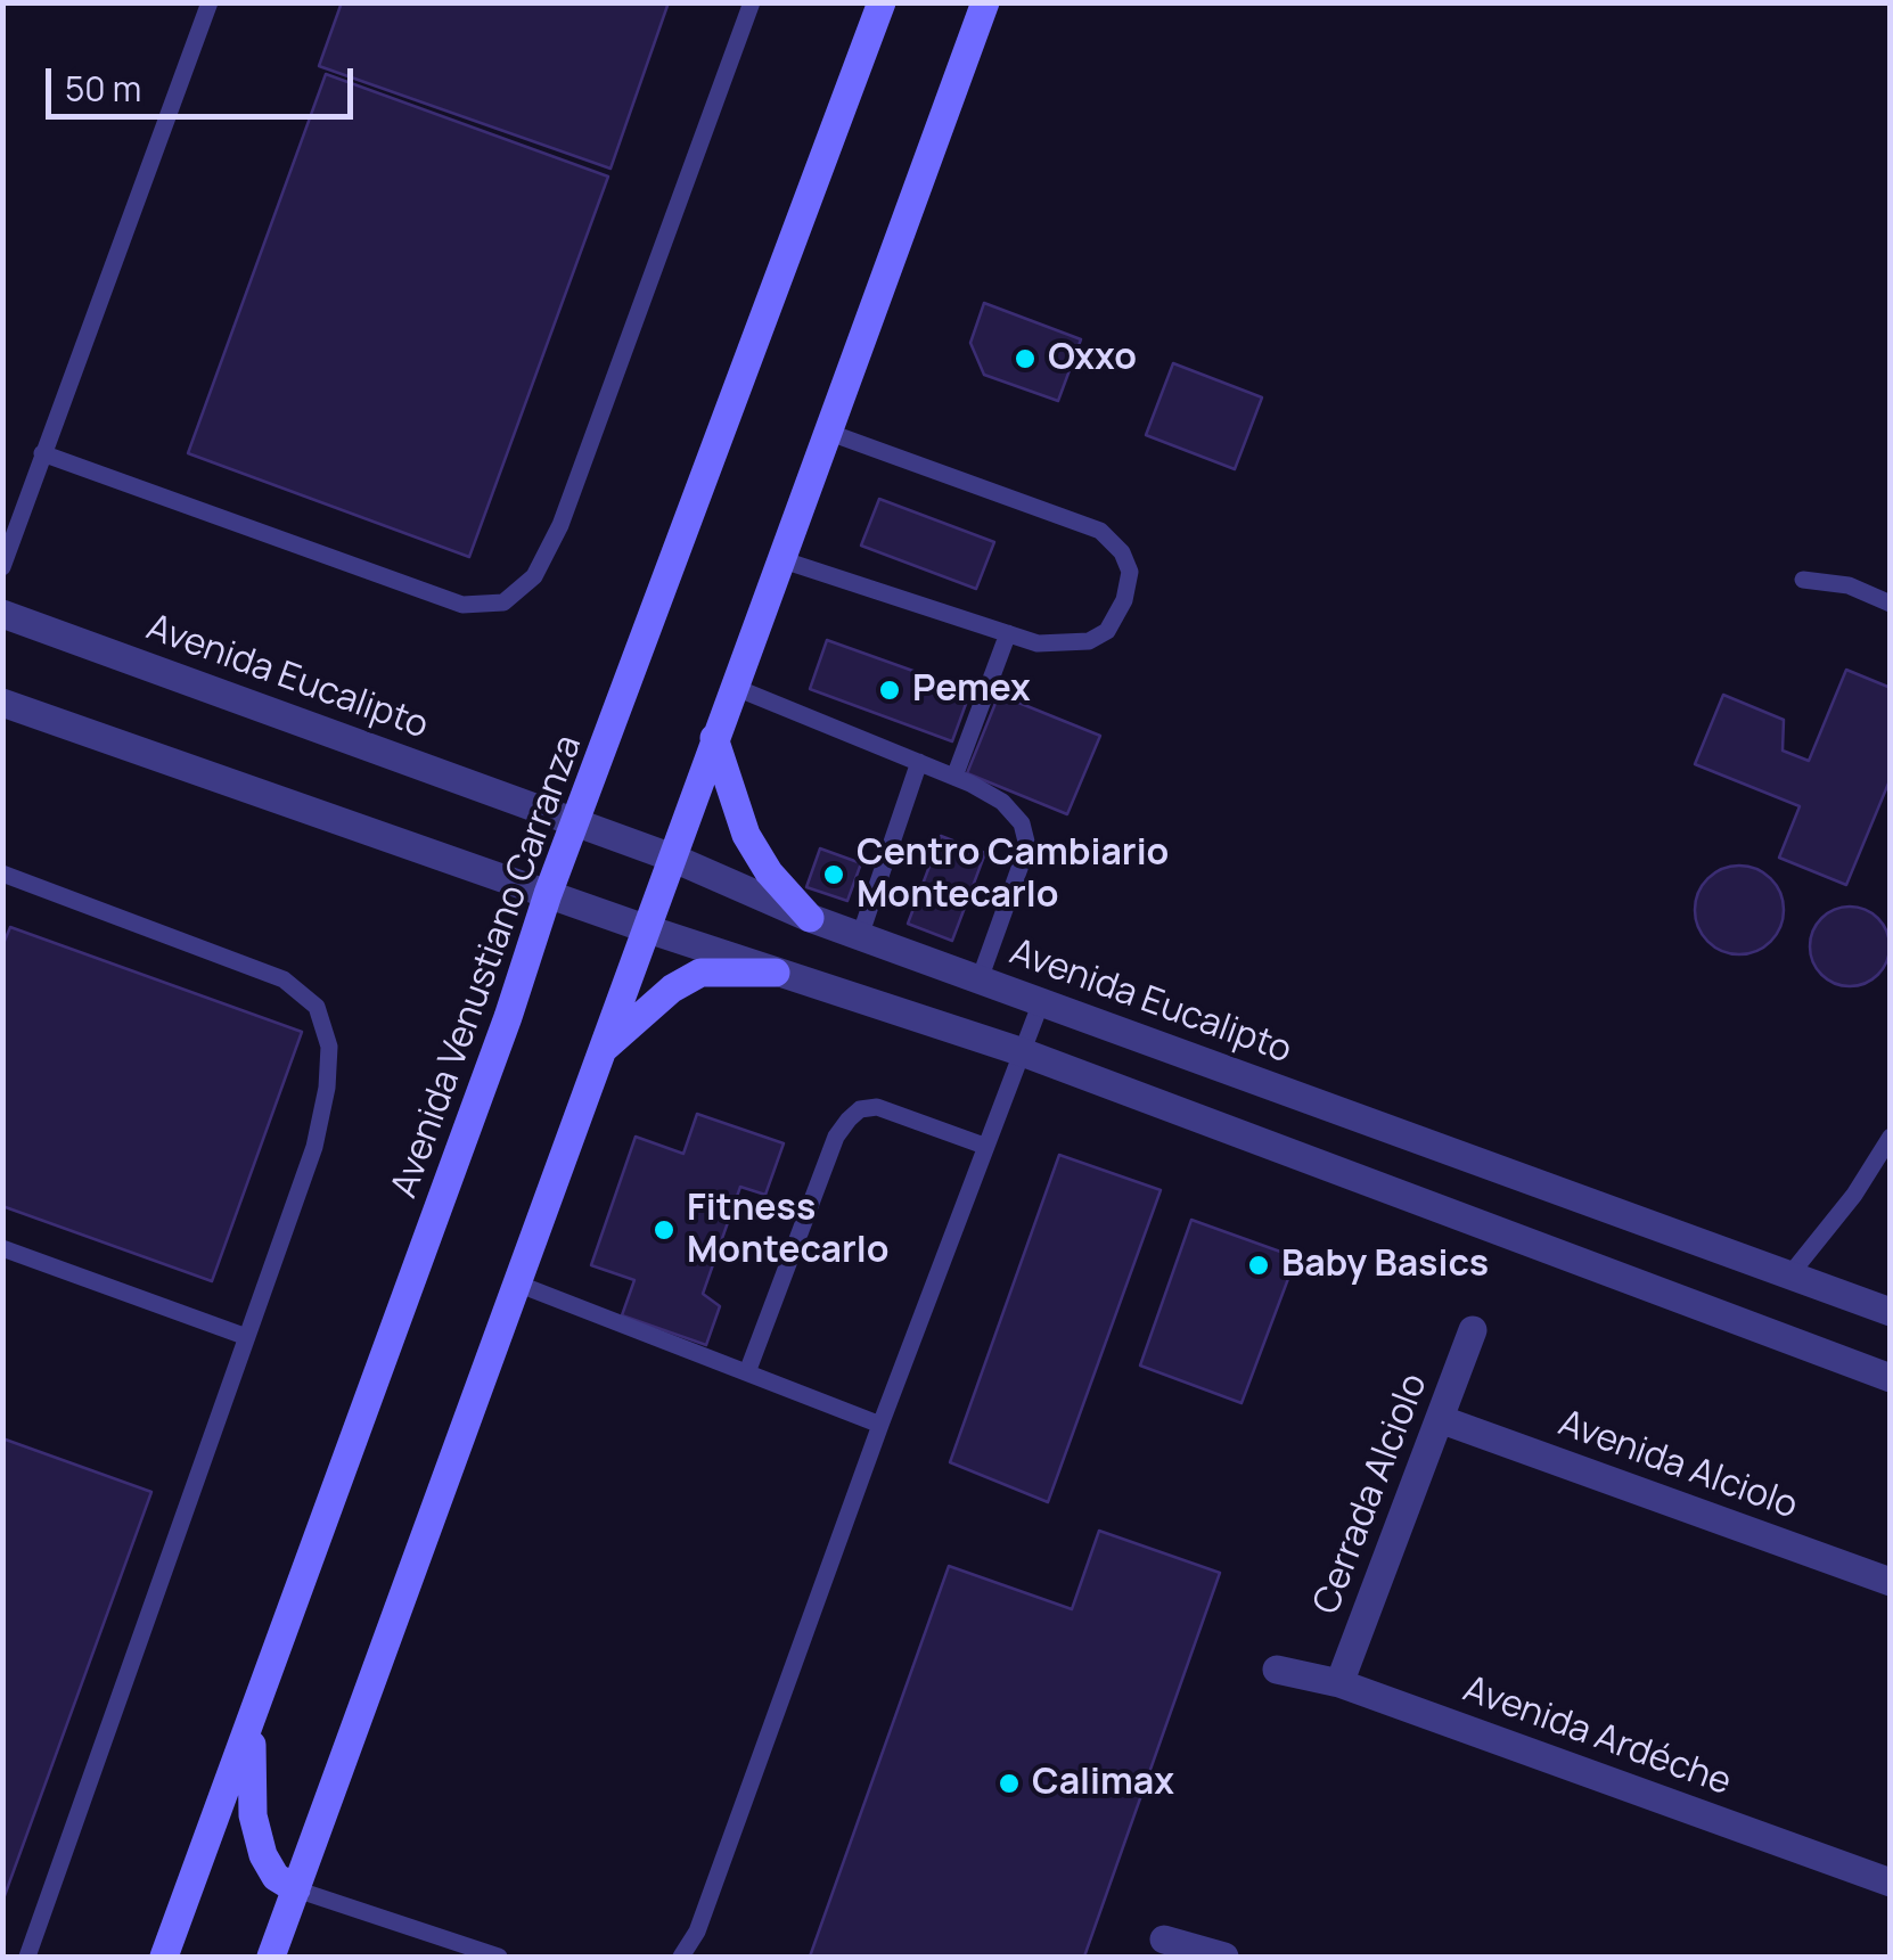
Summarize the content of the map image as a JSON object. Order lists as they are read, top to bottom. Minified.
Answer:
{"streets":{"main road":["Avenida Venustiano Carranza"],"street":["Avenida Eucalipto","Avenida Alciolo","Cerrada Alciolo","Avenida Ardéche"]},"crossings":[["Avenida Eucalipto","Avenida Venustiano Carranza"],["Avenida Alciolo","Cerrada Alciolo"],["Cerrada Alciolo","Avenida Ardéche"]],"places":["Oxxo","Pemex","Centro Cambiario Montecarlo","Fitness Montecarlo","Baby Basics","Calimax"],"scale_bar":"50 m"}
